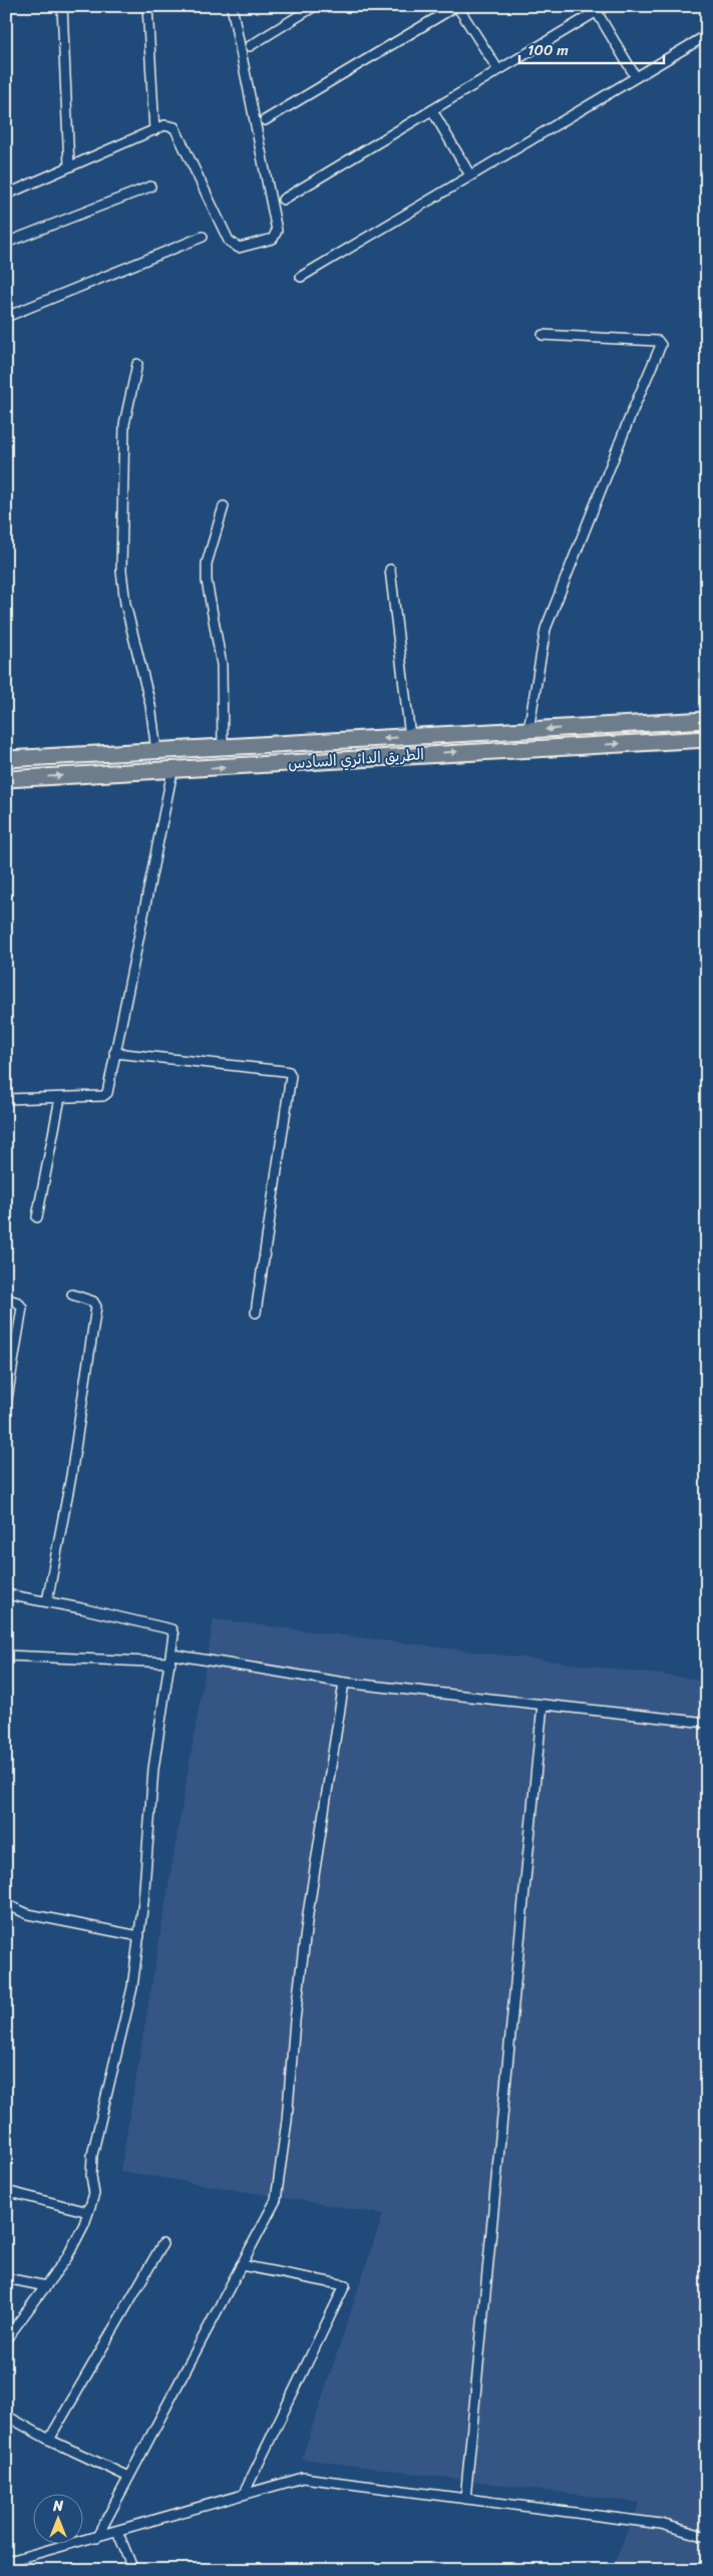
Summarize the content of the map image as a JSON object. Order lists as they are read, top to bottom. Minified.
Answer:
{"streets":{"highway":["الطريق الدائري السادس"]},"scale_bar":"100 m","north":"top"}
